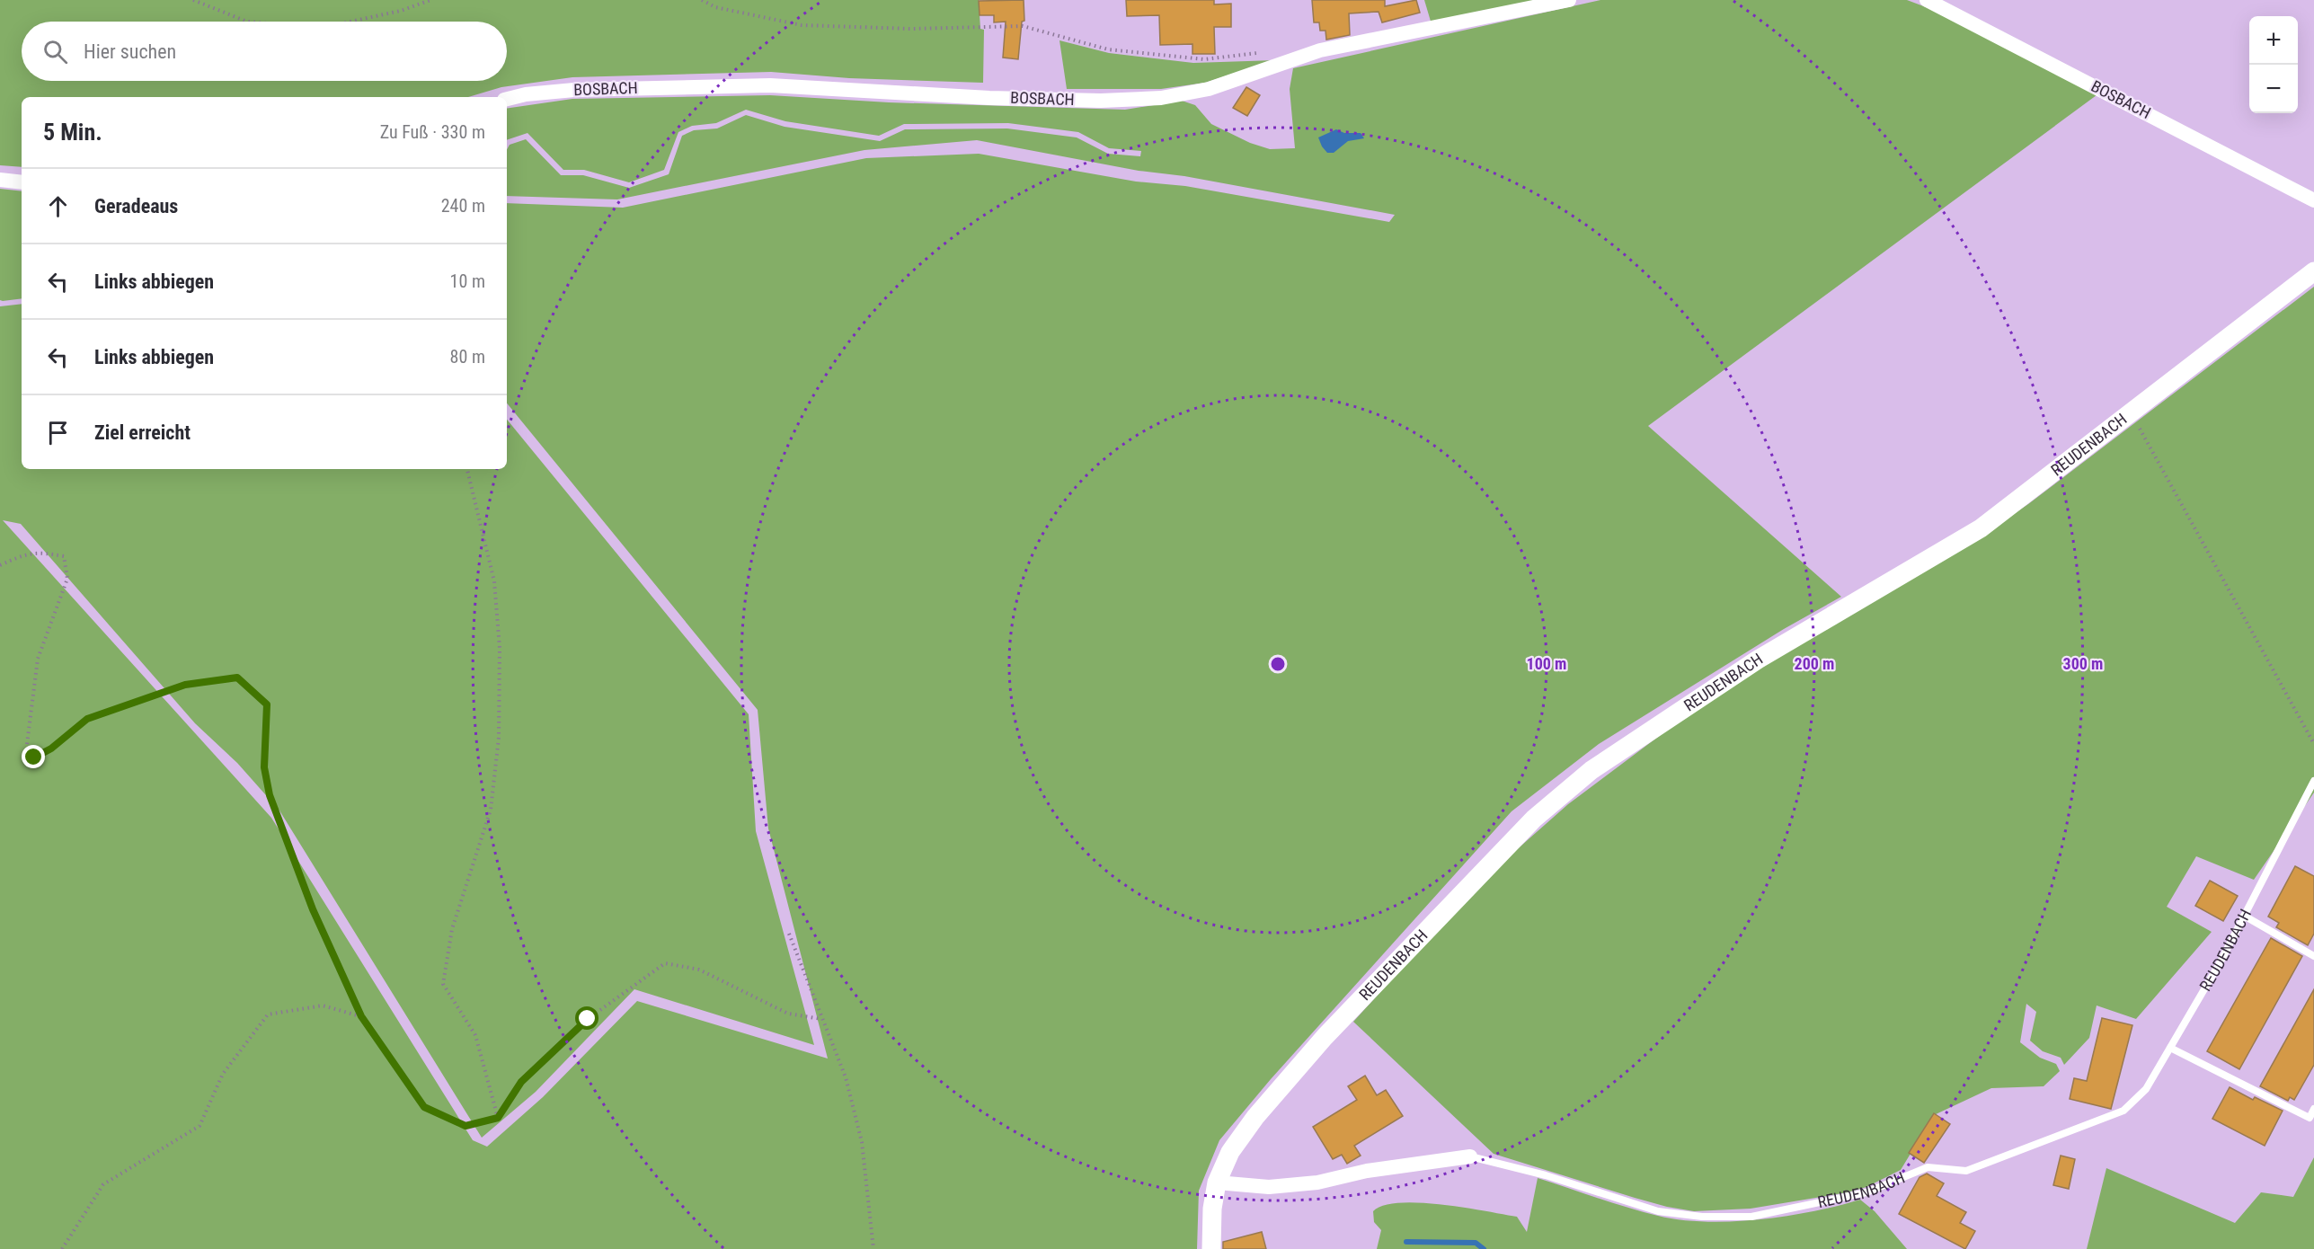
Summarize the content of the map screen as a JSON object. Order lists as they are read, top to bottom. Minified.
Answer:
{"streets":{"street":["BOSBACH","REUDENBACH"]},"page":{"map_buttons":["+","−"],"search":"Hier suchen","heading":["5 Min.","Zu Fuß · 330 m"],"list":[["Geradeaus","240 m"],["Links abbiegen","10 m"],["Links abbiegen","80 m"],"Ziel erreicht"]},"rings":["100 m","200 m","300 m"]}
